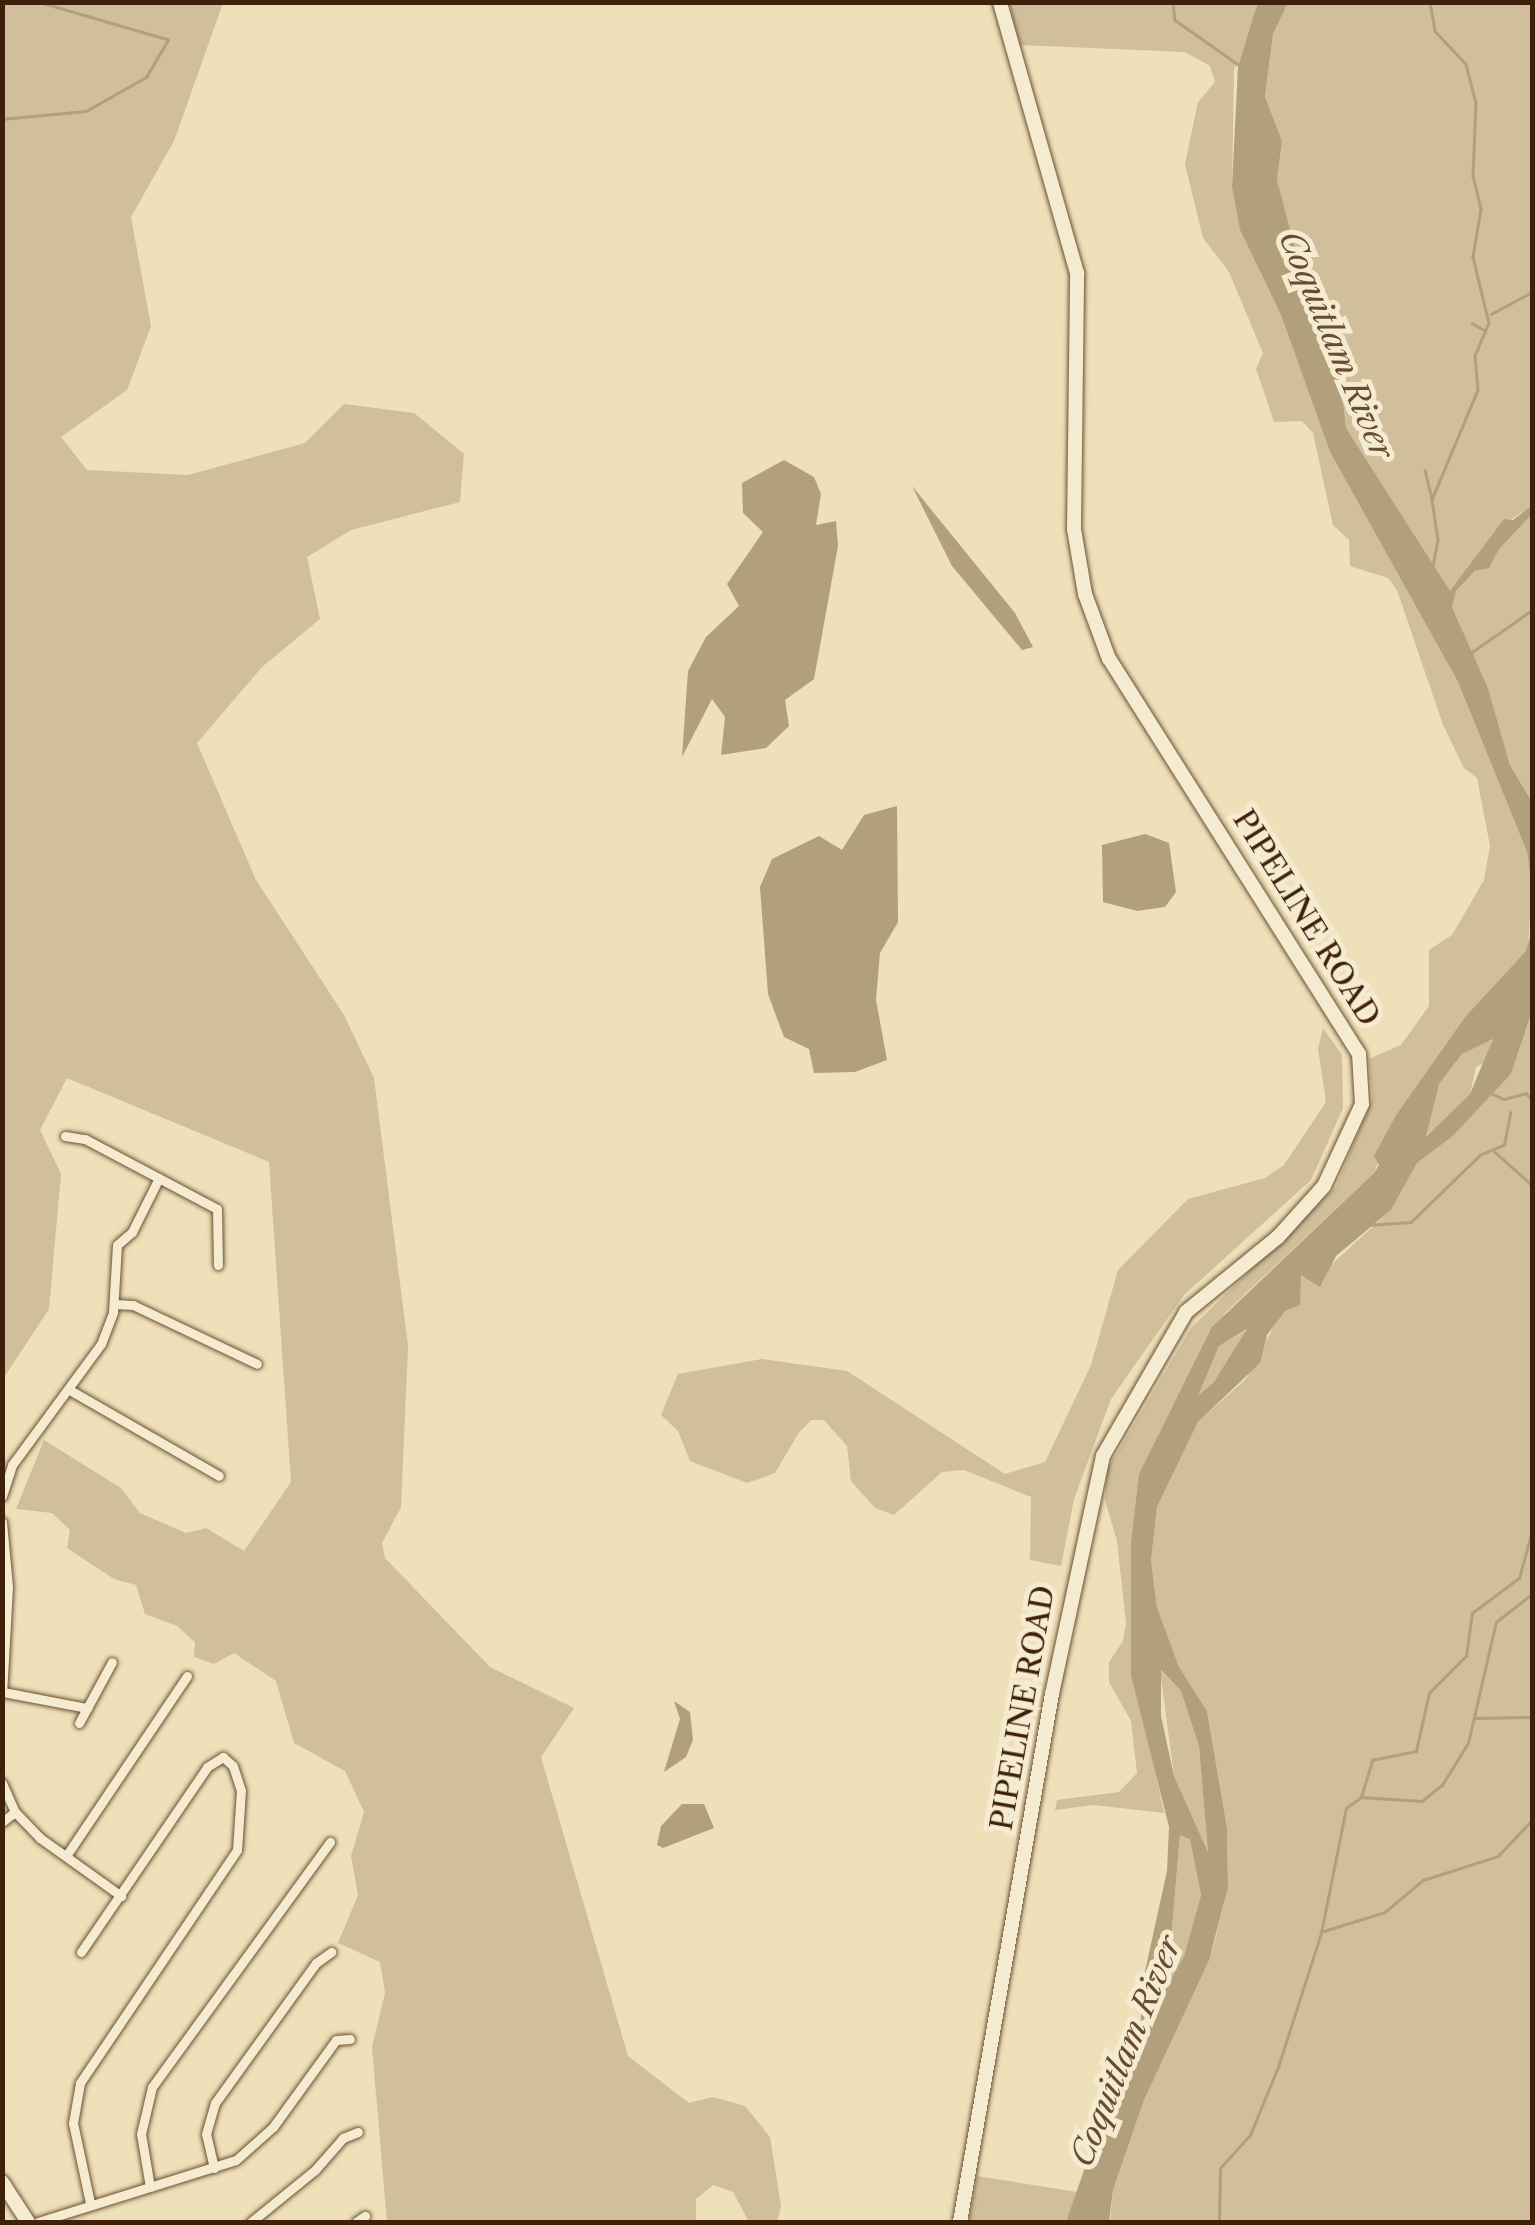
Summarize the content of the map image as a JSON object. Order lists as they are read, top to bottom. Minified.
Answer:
{"streets":{"street":["PIPELINE ROAD"]},"water":["Coquitlam River"]}
